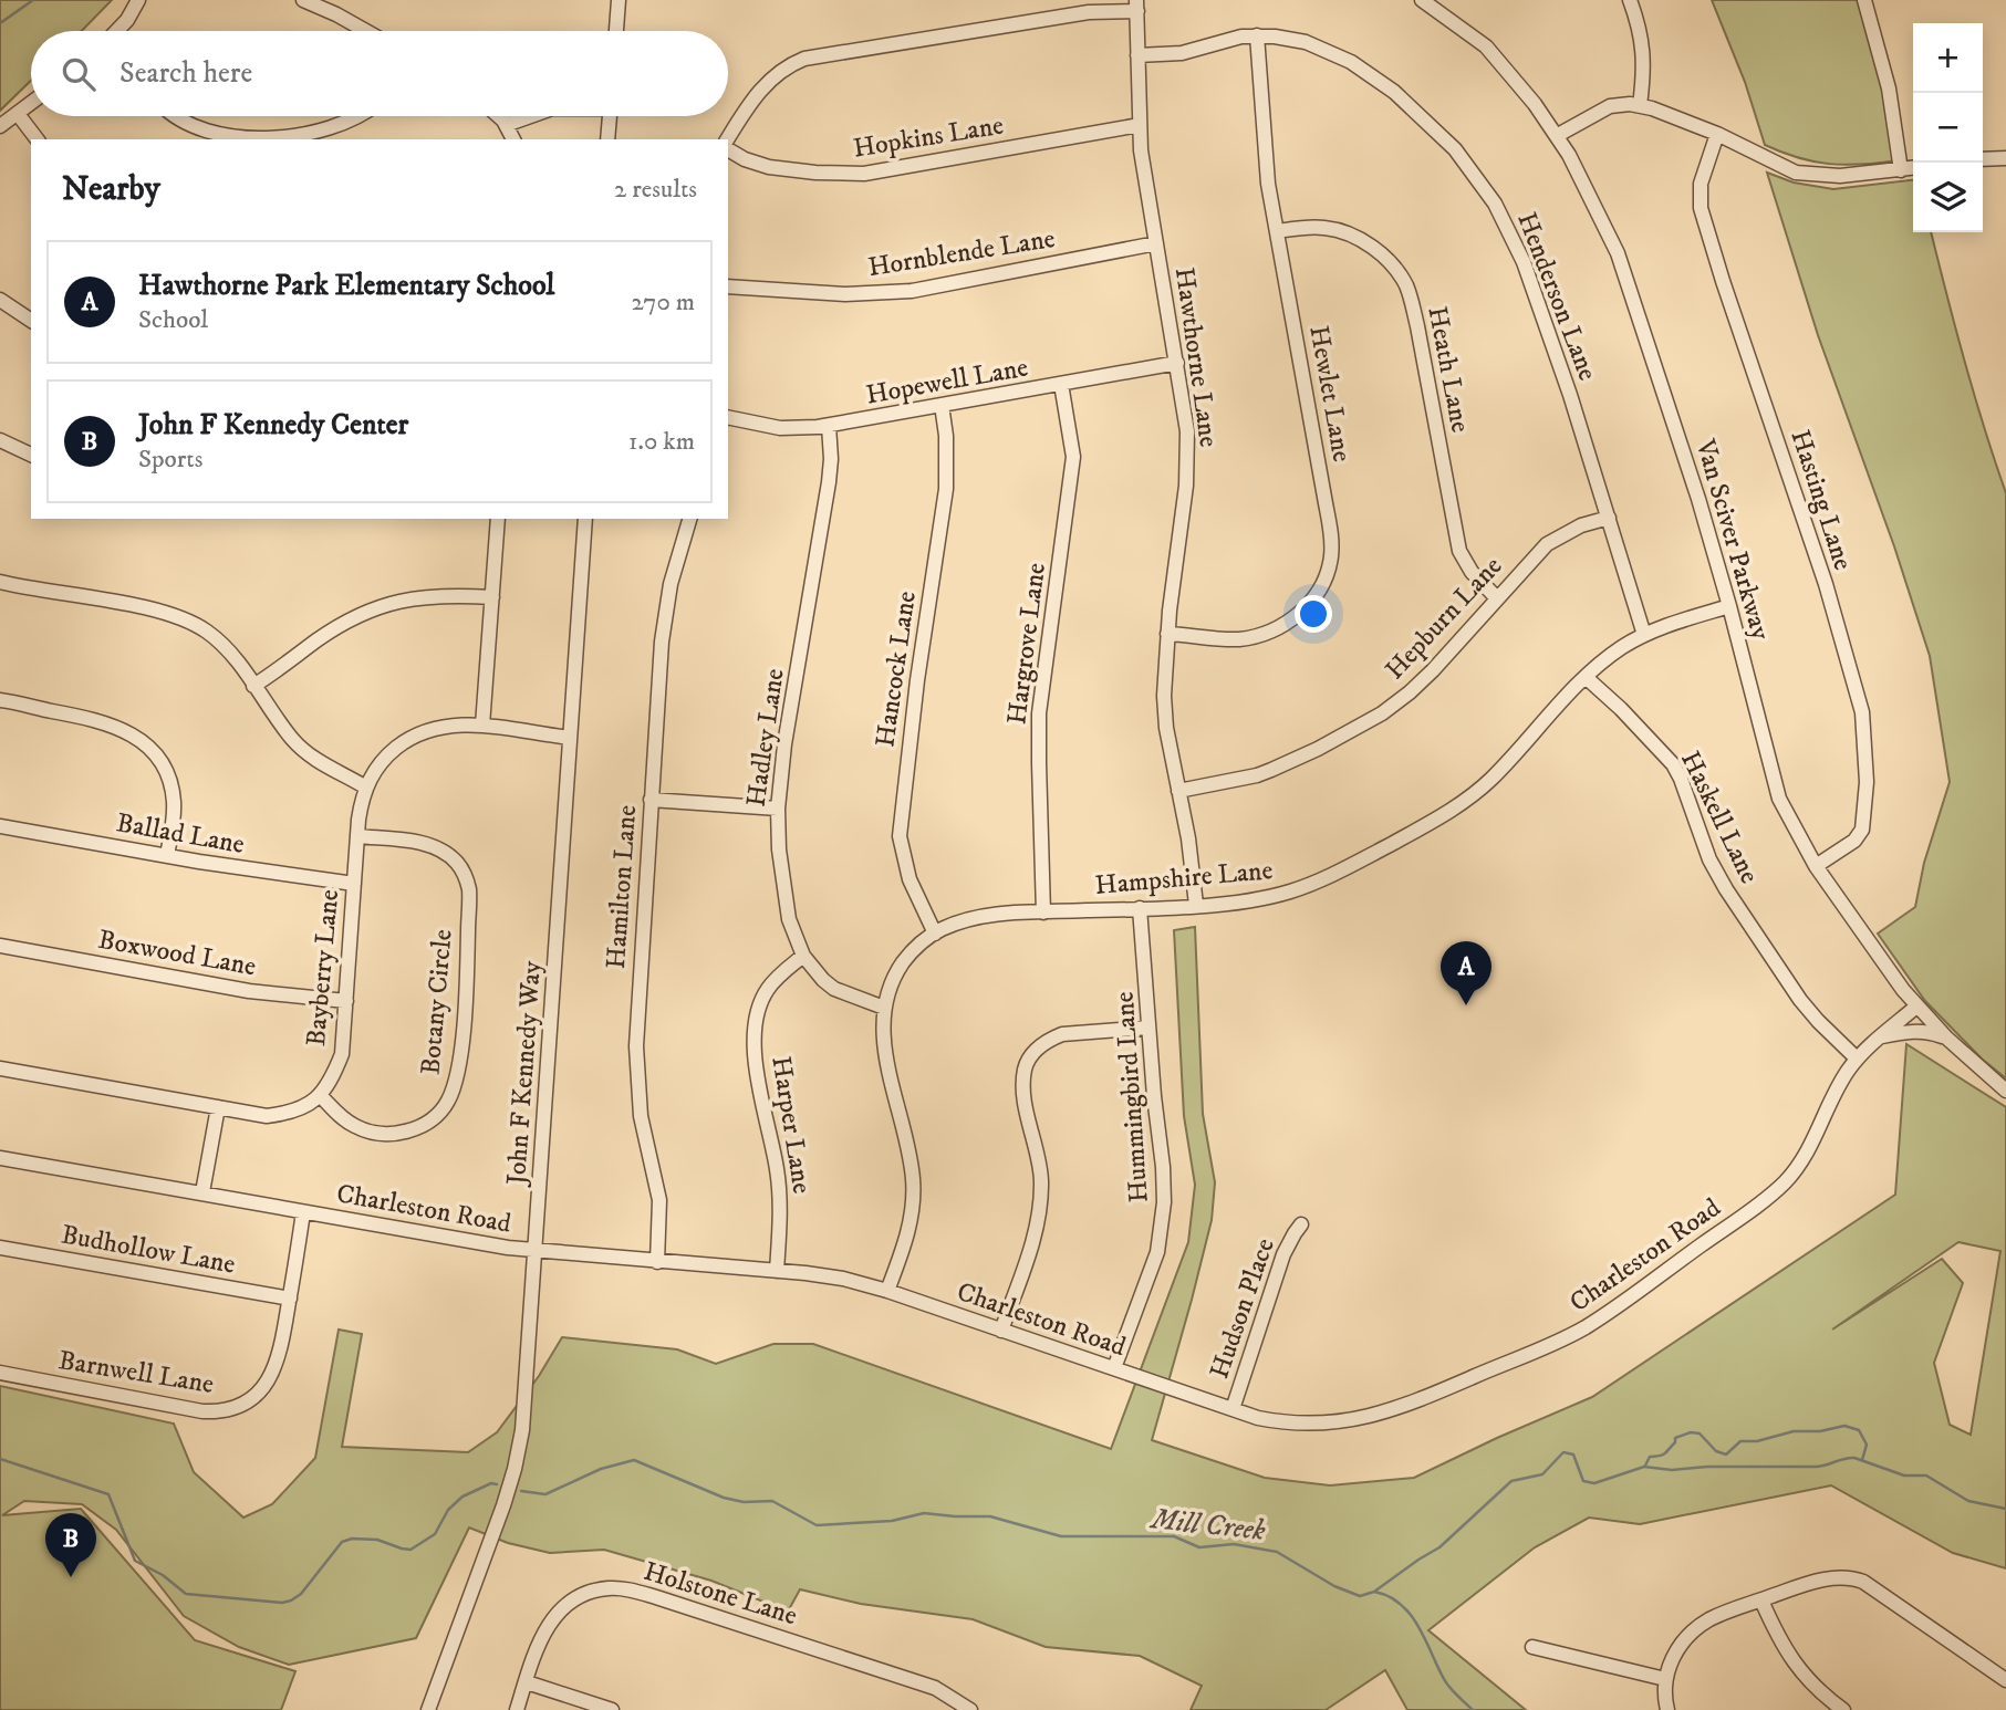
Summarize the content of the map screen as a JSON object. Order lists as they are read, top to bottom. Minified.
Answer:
{"streets":{"street":["Hopkins Lane","Hornblende Lane","Henderson Lane","Hawthorne Lane","Heath Lane","Hopewell Lane","Hewlet Lane","Hasting Lane","Van Sciver Parkway","Hepburn Lane","Hargrove Lane","Hancock Lane","Hadley Lane","Haskell Lane","Ballad Lane","Hampshire Lane","Hamilton Lane","Boxwood Lane","Bayberry Lane","Botany Circle","John F Kennedy Way","Hummingbird Lane","Harper Lane","Charleston Road","Budhollow Lane","Hudson Place","Barnwell Lane","Holstone Lane"]},"crossings":[["Hopkins Lane","Hawthorne Lane"],["Hornblende Lane","Hawthorne Lane"],["Henderson Lane","Hawthorne Lane"],["Henderson Lane","Hewlet Lane"],["Henderson Lane","Hepburn Lane"],["Henderson Lane","Hampshire Lane"],["Hawthorne Lane","Hopewell Lane"],["Hawthorne Lane","Hewlet Lane"],["Hawthorne Lane","Hepburn Lane"],["Hawthorne Lane","Hampshire Lane"],["Heath Lane","Hewlet Lane"],["Heath Lane","Hepburn Lane"],["Hopewell Lane","Hargrove Lane"],["Hopewell Lane","Hancock Lane"],["Hopewell Lane","Hadley Lane"],["Hasting Lane","Van Sciver Parkway"],["Van Sciver Parkway","Hampshire Lane"],["Van Sciver Parkway","Charleston Road"],["Hargrove Lane","Hampshire Lane"],["Hancock Lane","Hampshire Lane"],["Hadley Lane","Hampshire Lane"],["Hadley Lane","Harper Lane"],["Haskell Lane","Hampshire Lane"],["Haskell Lane","Charleston Road"],["Ballad Lane","Bayberry Lane"],["Hampshire Lane","Hummingbird Lane"],["Hampshire Lane","Charleston Road"],["Hamilton Lane","Charleston Road"],["Boxwood Lane","Bayberry Lane"],["Bayberry Lane","Botany Circle"],["Bayberry Lane","John F Kennedy Way"],["John F Kennedy Way","Charleston Road"],["Hummingbird Lane","Charleston Road"],["Harper Lane","Charleston Road"],["Charleston Road","Hudson Place"],["Charleston Road","Barnwell Lane"],["Budhollow Lane","Barnwell Lane"]],"water":["Mill Creek"],"page":{"map_buttons":["+","−"],"search":"Search here","heading":["Nearby","2 results"],"list":[{"mark":"A","name":"Hawthorne Park Elementary School","note":"School","value":"270 m"},{"mark":"B","name":"John F Kennedy Center","note":"Sports","value":"1.0 km"}],"pins":["A","B"]}}
